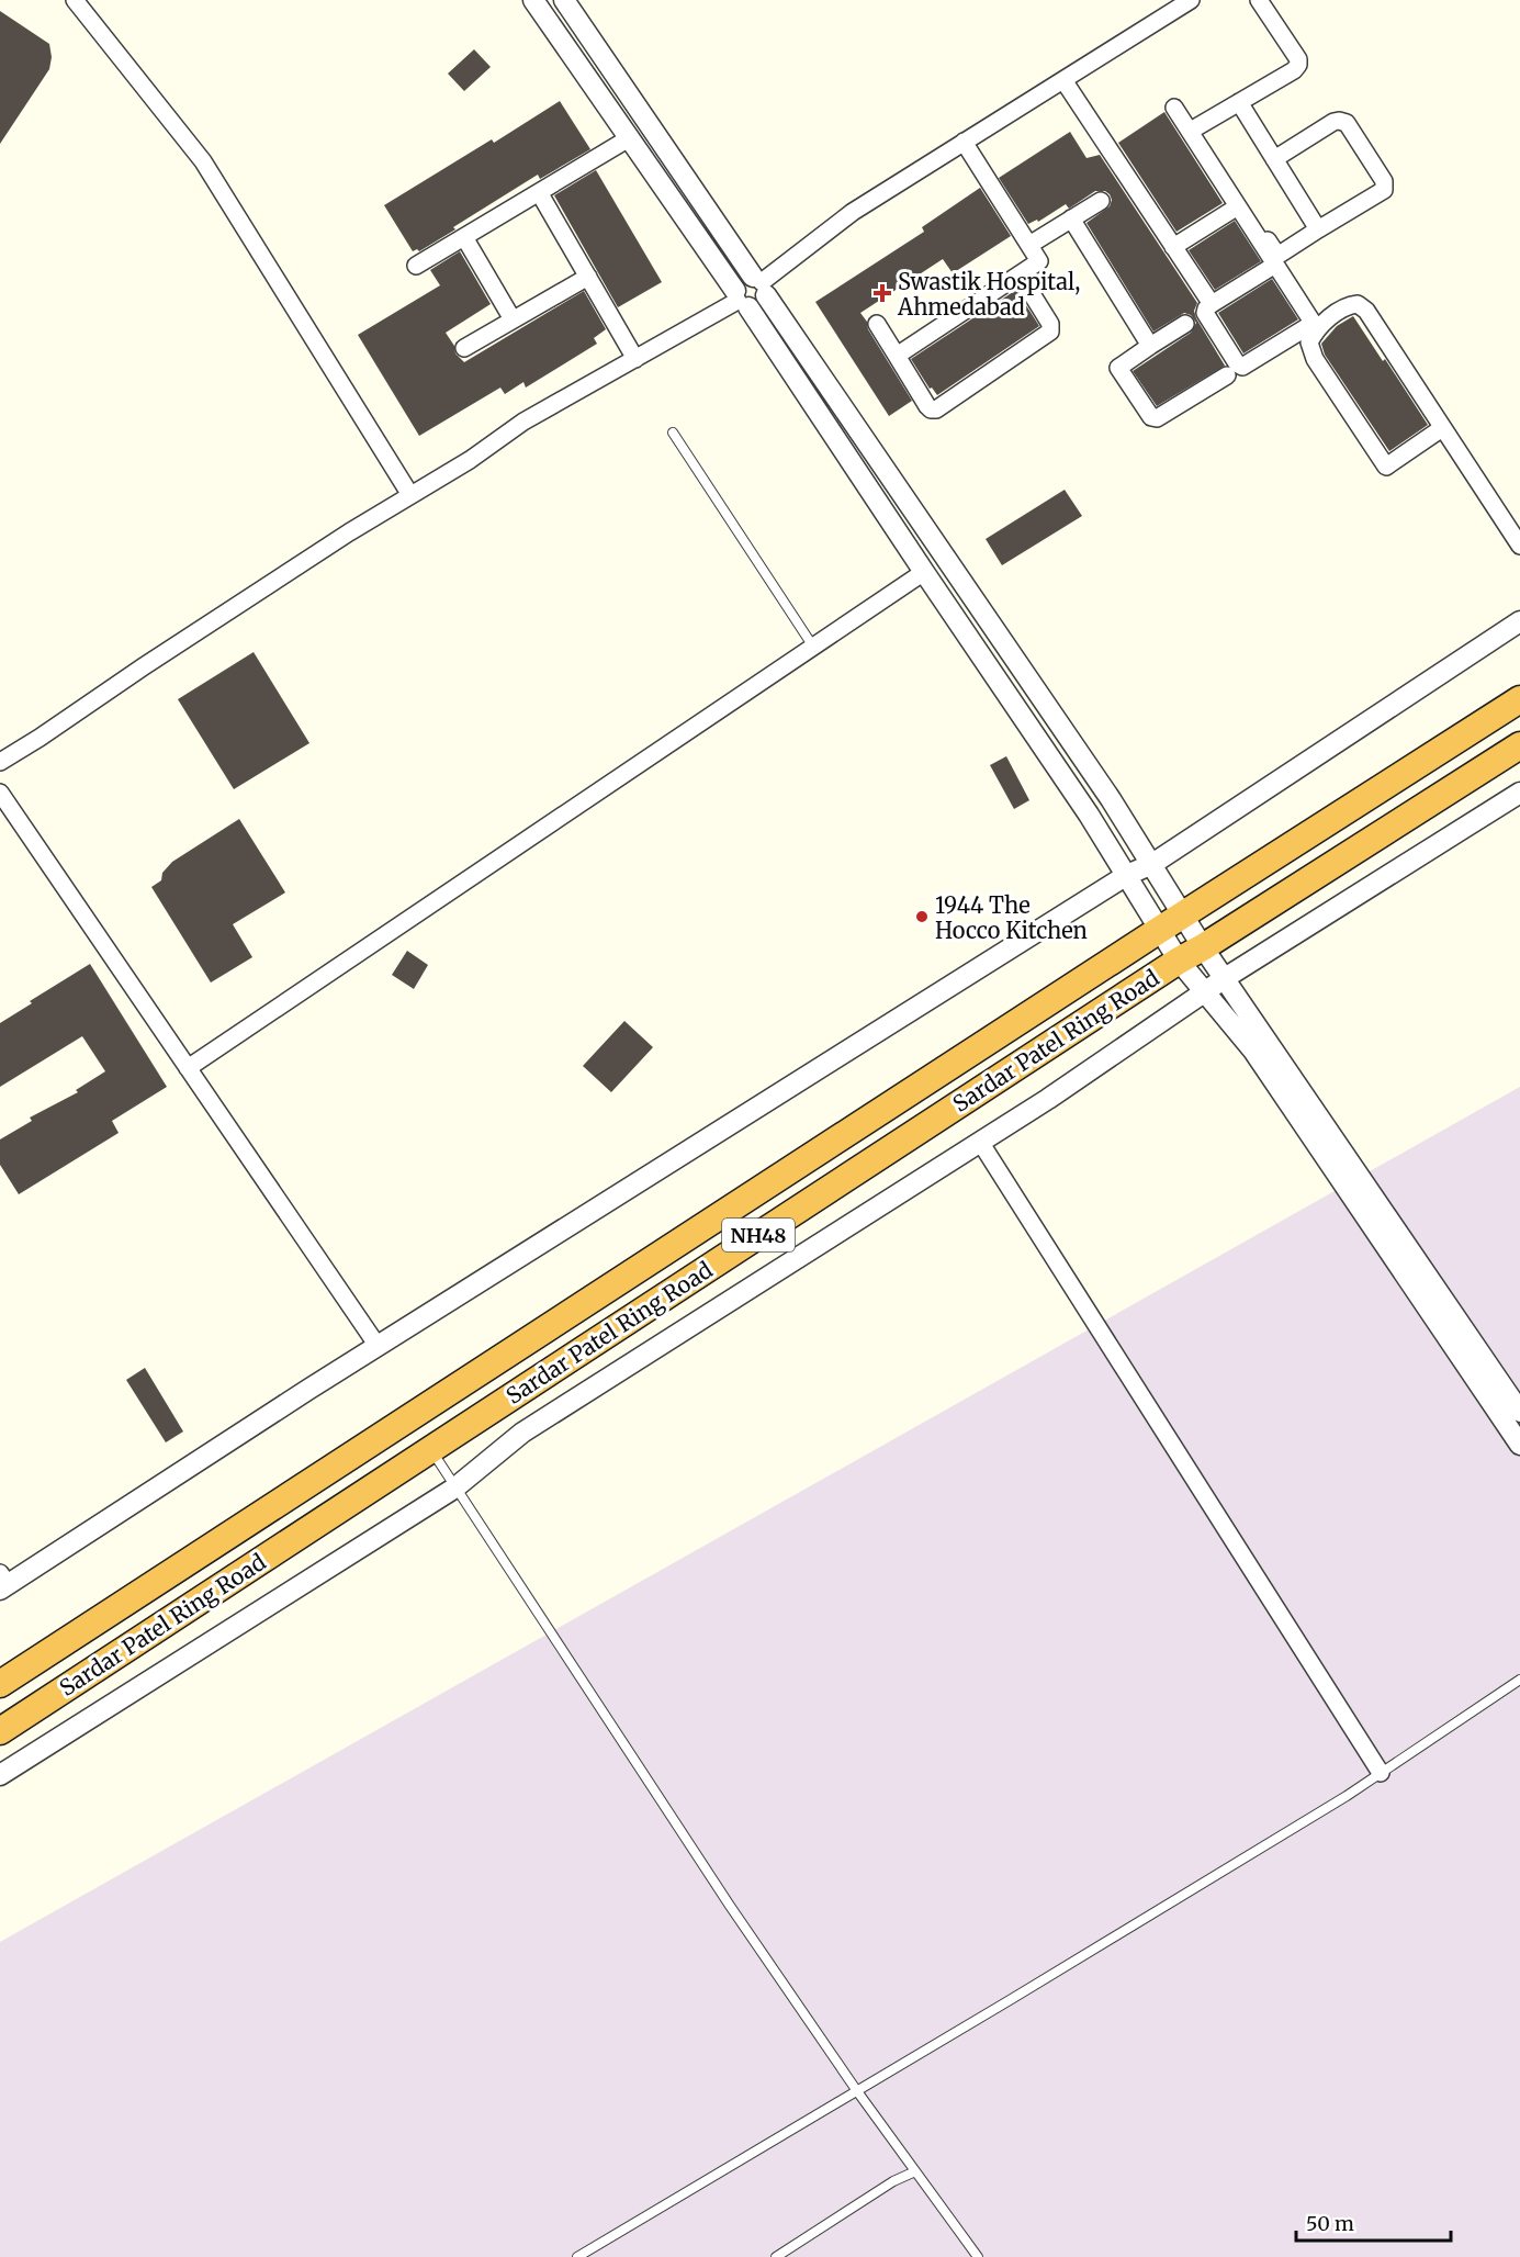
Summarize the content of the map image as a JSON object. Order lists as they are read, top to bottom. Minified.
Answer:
{"streets":{"highway":["Sardar Patel Ring Road","NH48"]},"places":{"health":["Swastik Hospital, Ahmedabad"],"other":["1944 The Hocco Kitchen"]},"scale_bar":"50 m"}
